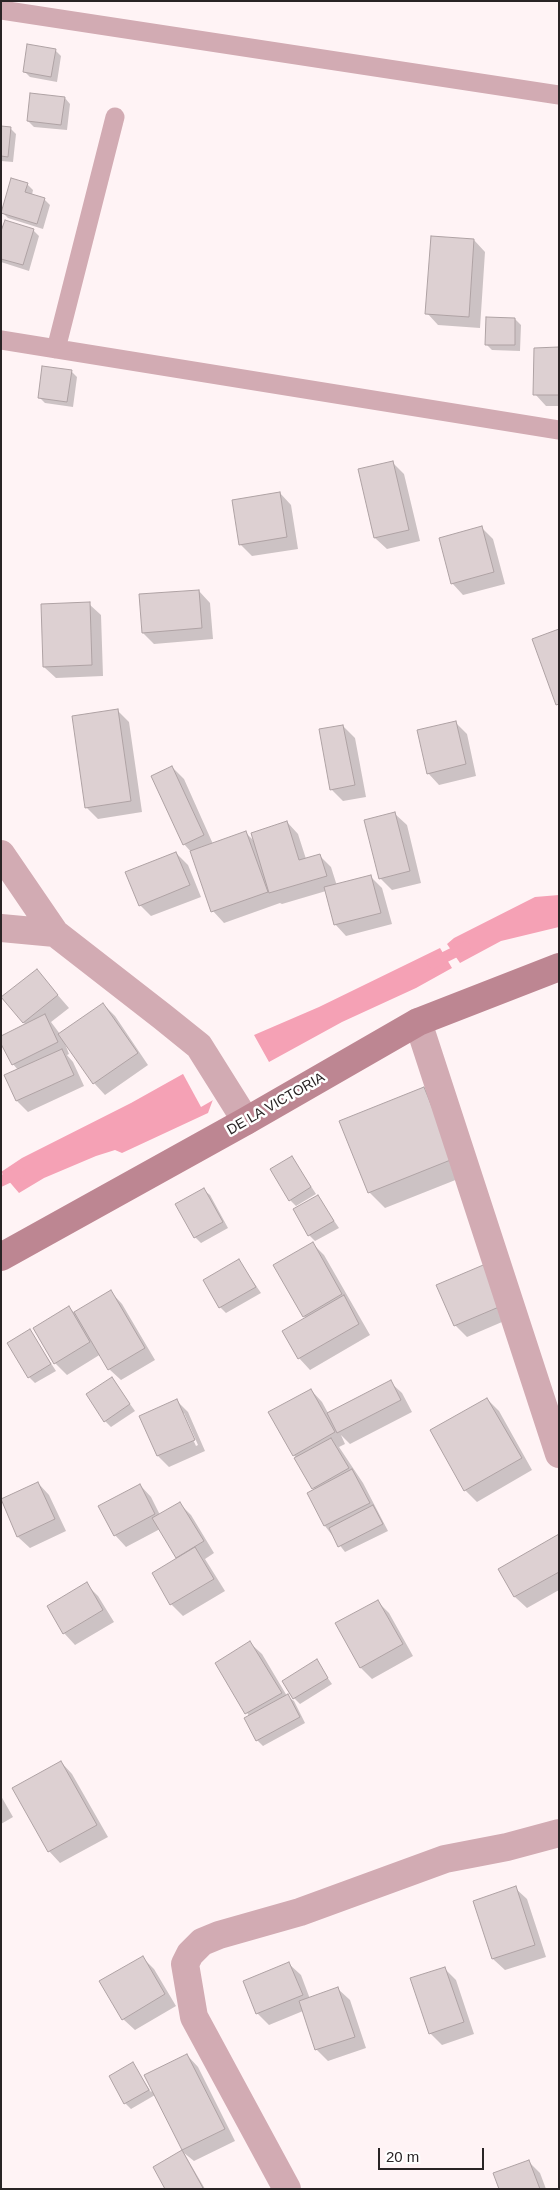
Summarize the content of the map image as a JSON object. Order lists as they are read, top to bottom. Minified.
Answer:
{"streets":{"main road":["DE LA VICTORIA"]},"scale_bar":"20 m"}
